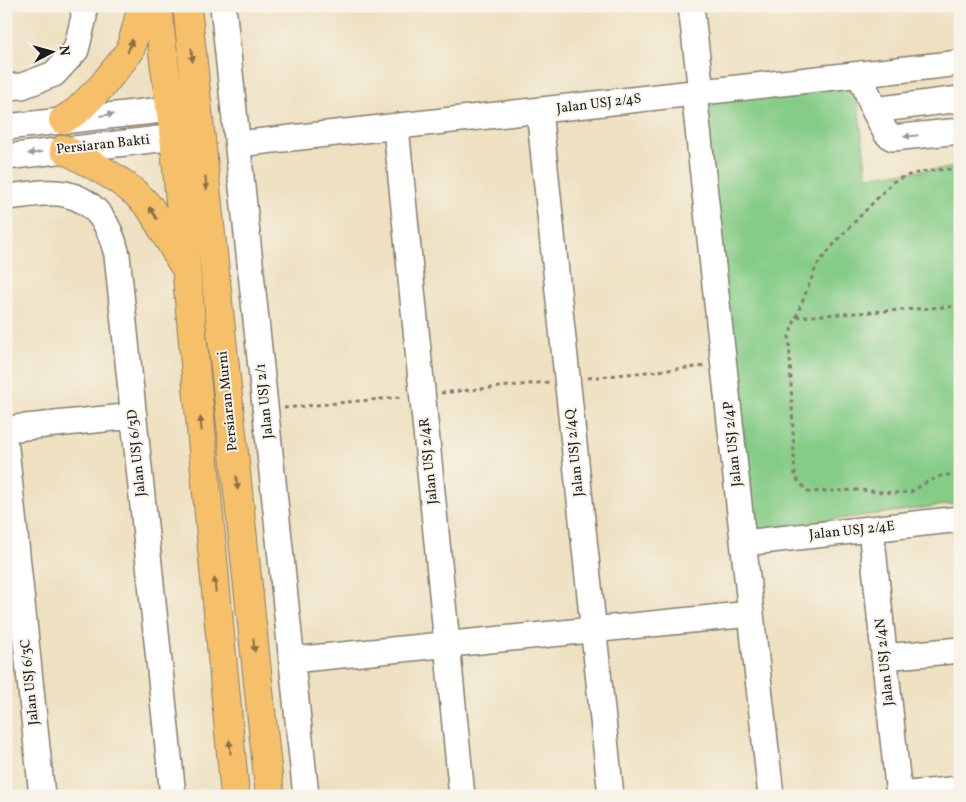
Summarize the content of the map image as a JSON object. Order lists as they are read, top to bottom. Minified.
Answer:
{"streets":{"main road":["Persiaran Murni"],"street":["Jalan USJ 2/4S","Persiaran Bakti","Jalan USJ 2/1","Jalan USJ 2/4P","Jalan USJ 6/3D","Jalan USJ 2/4Q","Jalan USJ 2/4R","Jalan USJ 2/4E","Jalan USJ 2/4N","Jalan USJ 6/3C"]},"crossings":[["Jalan USJ 2/4S","Jalan USJ 2/1"],["Jalan USJ 2/4S","Jalan USJ 2/4P"],["Jalan USJ 2/4S","Jalan USJ 2/4Q"],["Jalan USJ 2/4S","Jalan USJ 2/4R"],["Persiaran Bakti","Persiaran Murni"],["Jalan USJ 2/4P","Jalan USJ 2/4E"],["Jalan USJ 2/4E","Jalan USJ 2/4N"]],"north":"right"}
